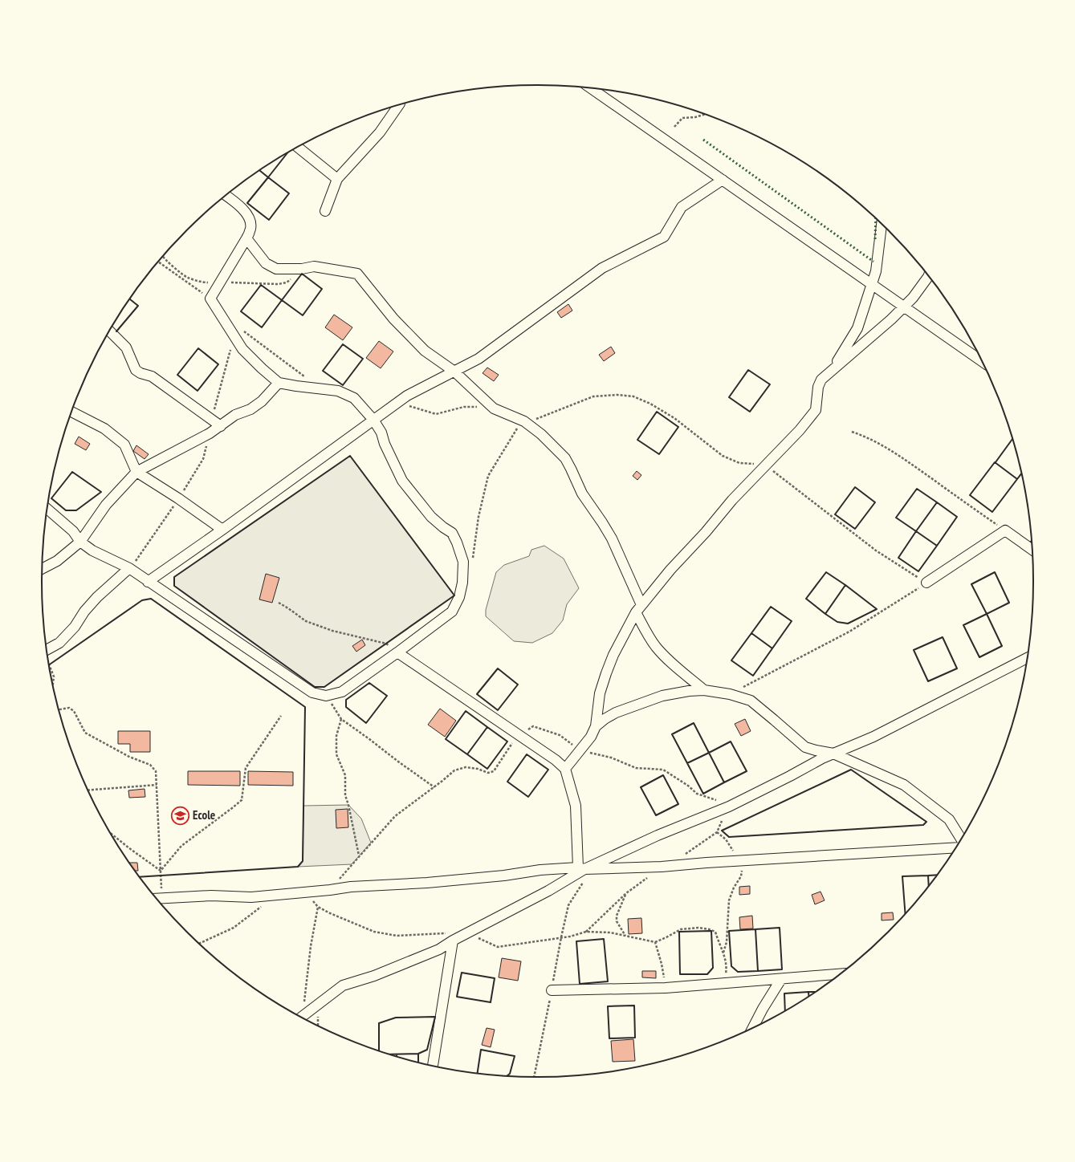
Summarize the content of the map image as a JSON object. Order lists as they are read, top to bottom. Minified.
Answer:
{"places":{"school or university":["Ecole"]}}
